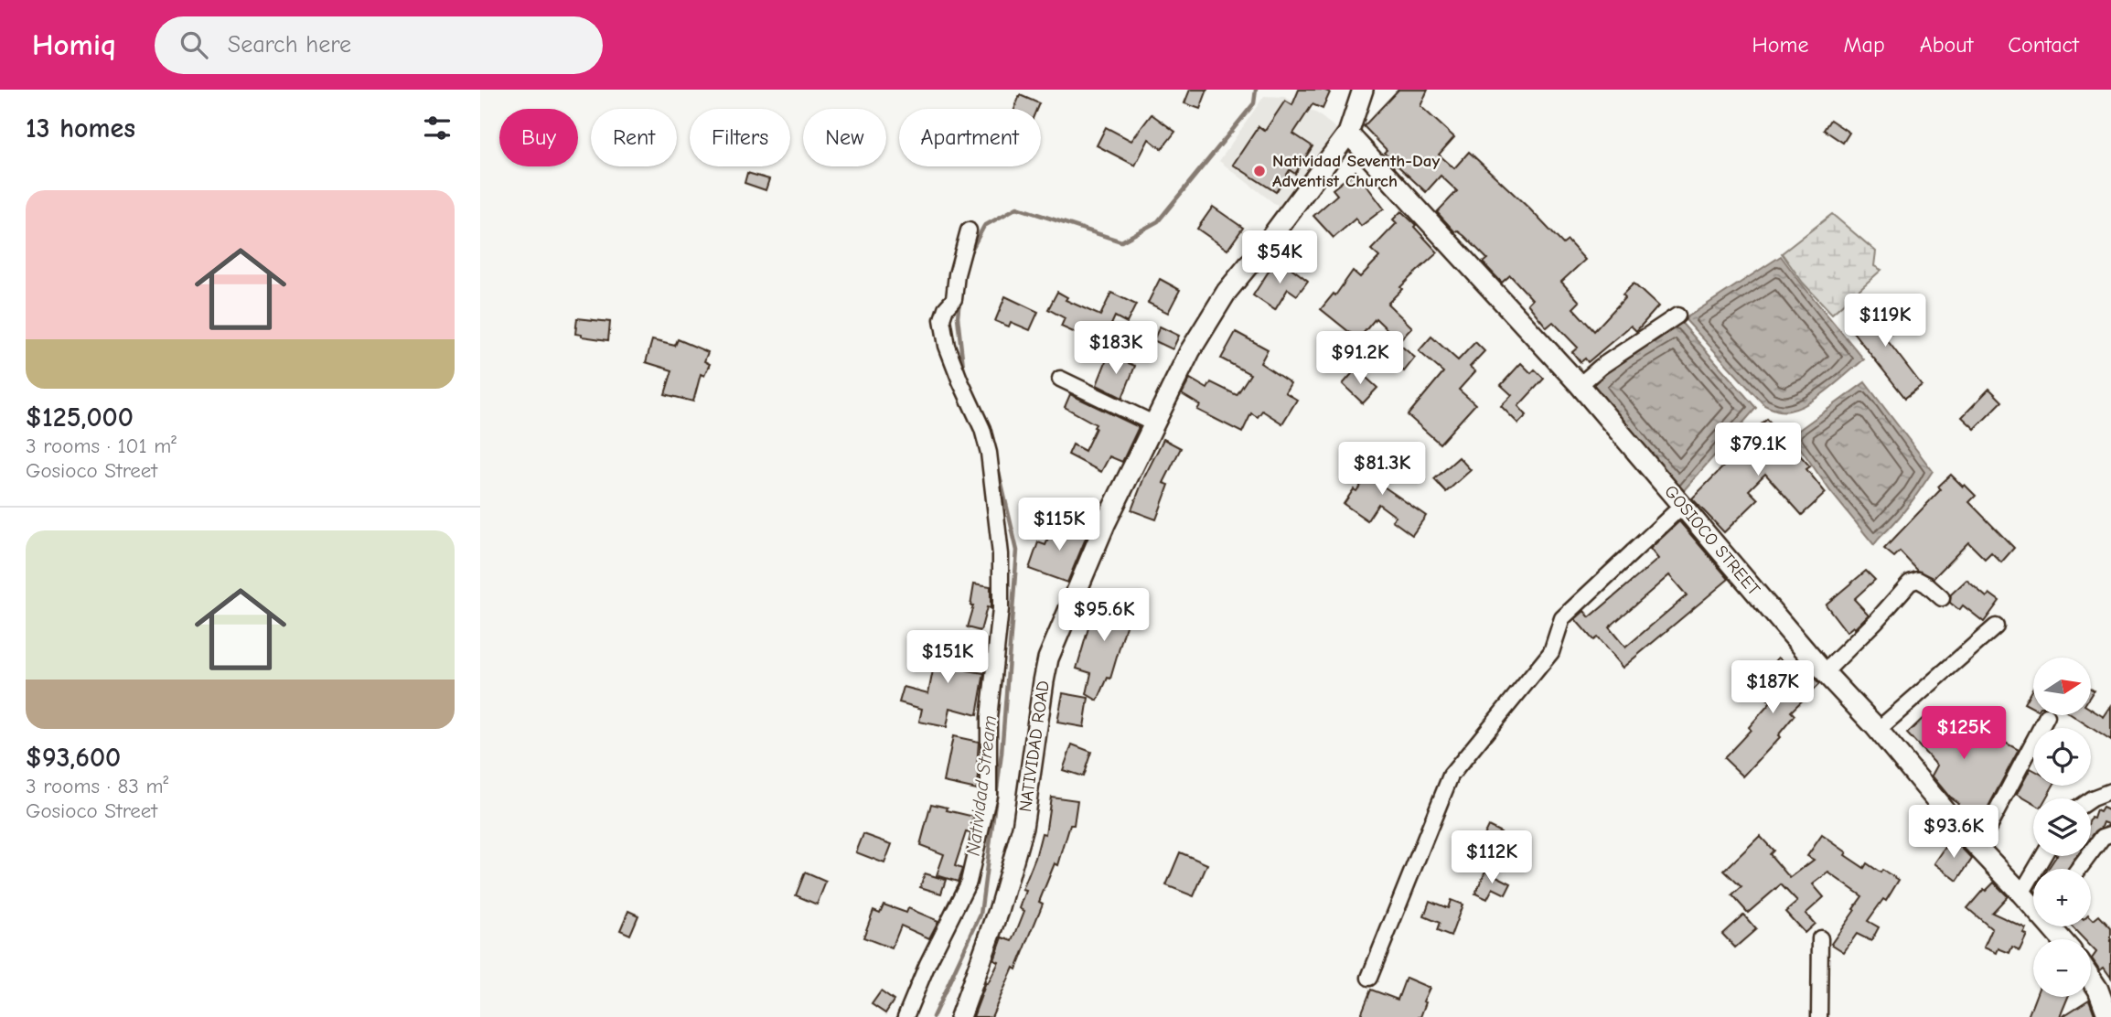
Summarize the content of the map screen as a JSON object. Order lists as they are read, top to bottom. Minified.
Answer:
{"streets":{"street":["GOSIOCO STREET","NATIVIDAD ROAD"]},"crossings":[["GOSIOCO STREET","NATIVIDAD ROAD"]],"water":["Natividad Stream"],"places":["Natividad Seventh-Day Adventist Church"],"north":"right","page":{"header":"Homiq","search":"Search here","nav":["Home","Map","About","Contact"],"heading":"13 homes","chip":["Buy","Rent","Filters","New","Apartment"],"list":[{"name":"$125,000","note":"3 rooms · 101 m² · Gosioco Street"},{"name":"$93,600","note":"3 rooms · 83 m² · Gosioco Street"}],"price":["$54K","$119K","$183K","$91.2K","$79.1K","$81.3K","$115K","$95.6K","$151K","$187K","$125K","$93.6K","$112K"],"map_buttons":["+","−"]}}
